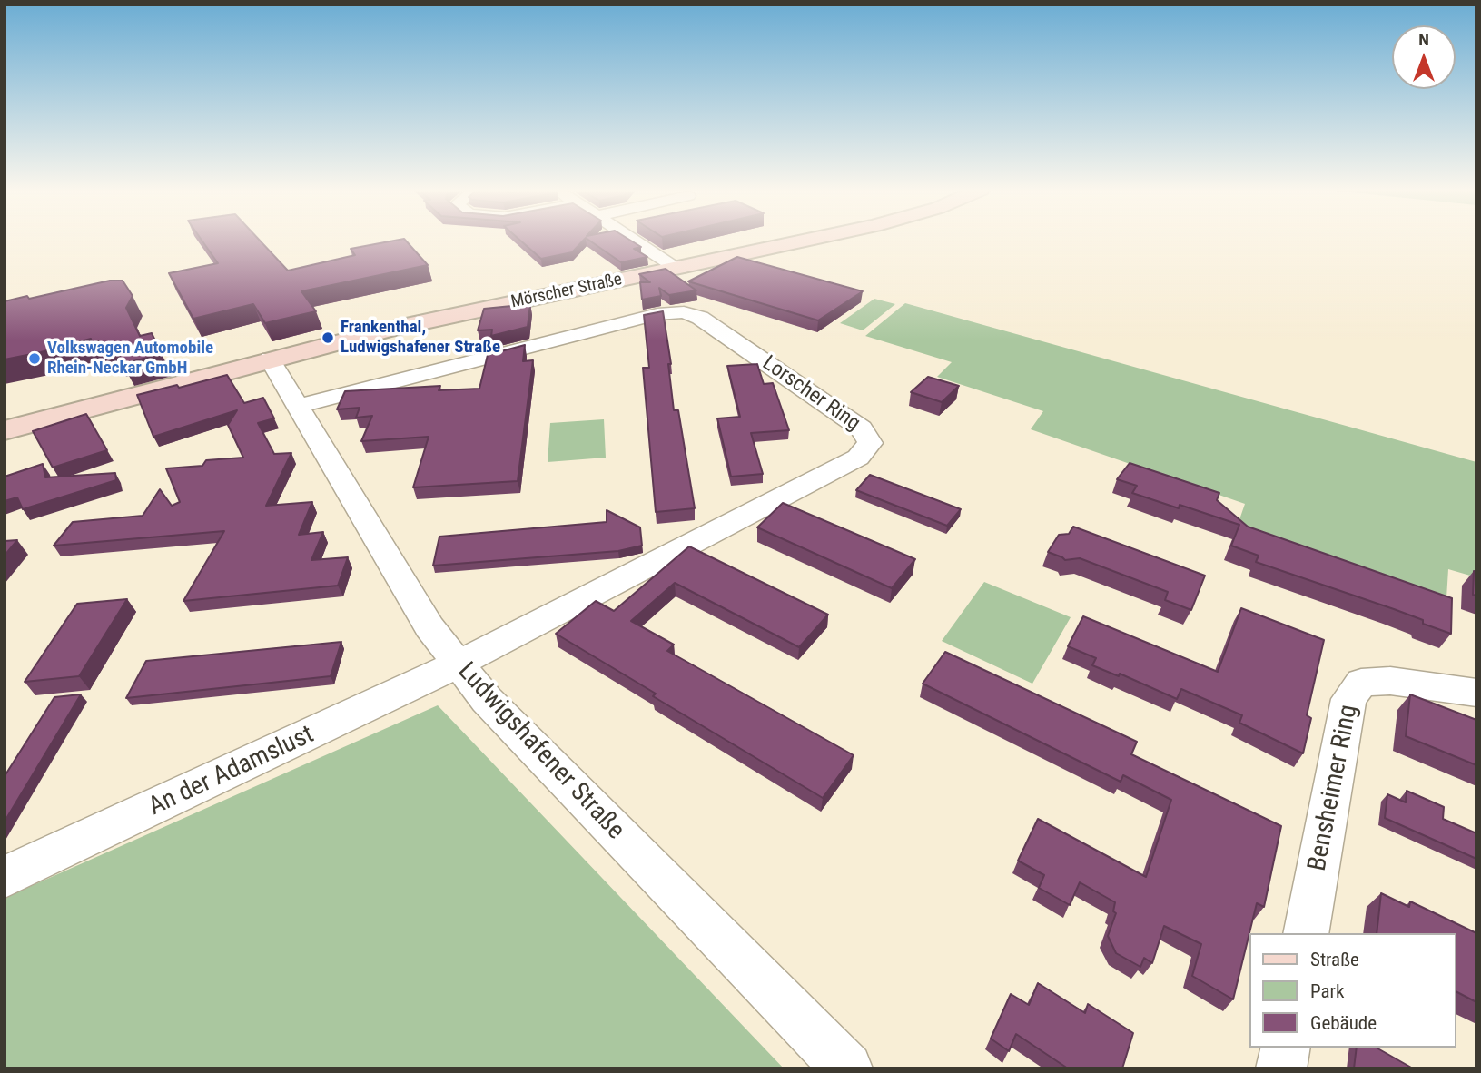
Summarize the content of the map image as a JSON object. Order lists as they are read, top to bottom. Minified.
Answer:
{"streets":{"street":["Mörscher Straße","Lorscher Ring","Ludwigshafener Straße","An der Adamslust","Bensheimer Ring"]},"crossings":[["Mörscher Straße","Ludwigshafener Straße"],["Lorscher Ring","Ludwigshafener Straße"],["Lorscher Ring","An der Adamslust"],["Ludwigshafener Straße","An der Adamslust"]],"places":["Frankenthal, Ludwigshafener Straße","Volkswagen Automobile Rhein-Neckar GmbH"],"legend":["Straße","Park","Gebäude"],"north":"top"}
